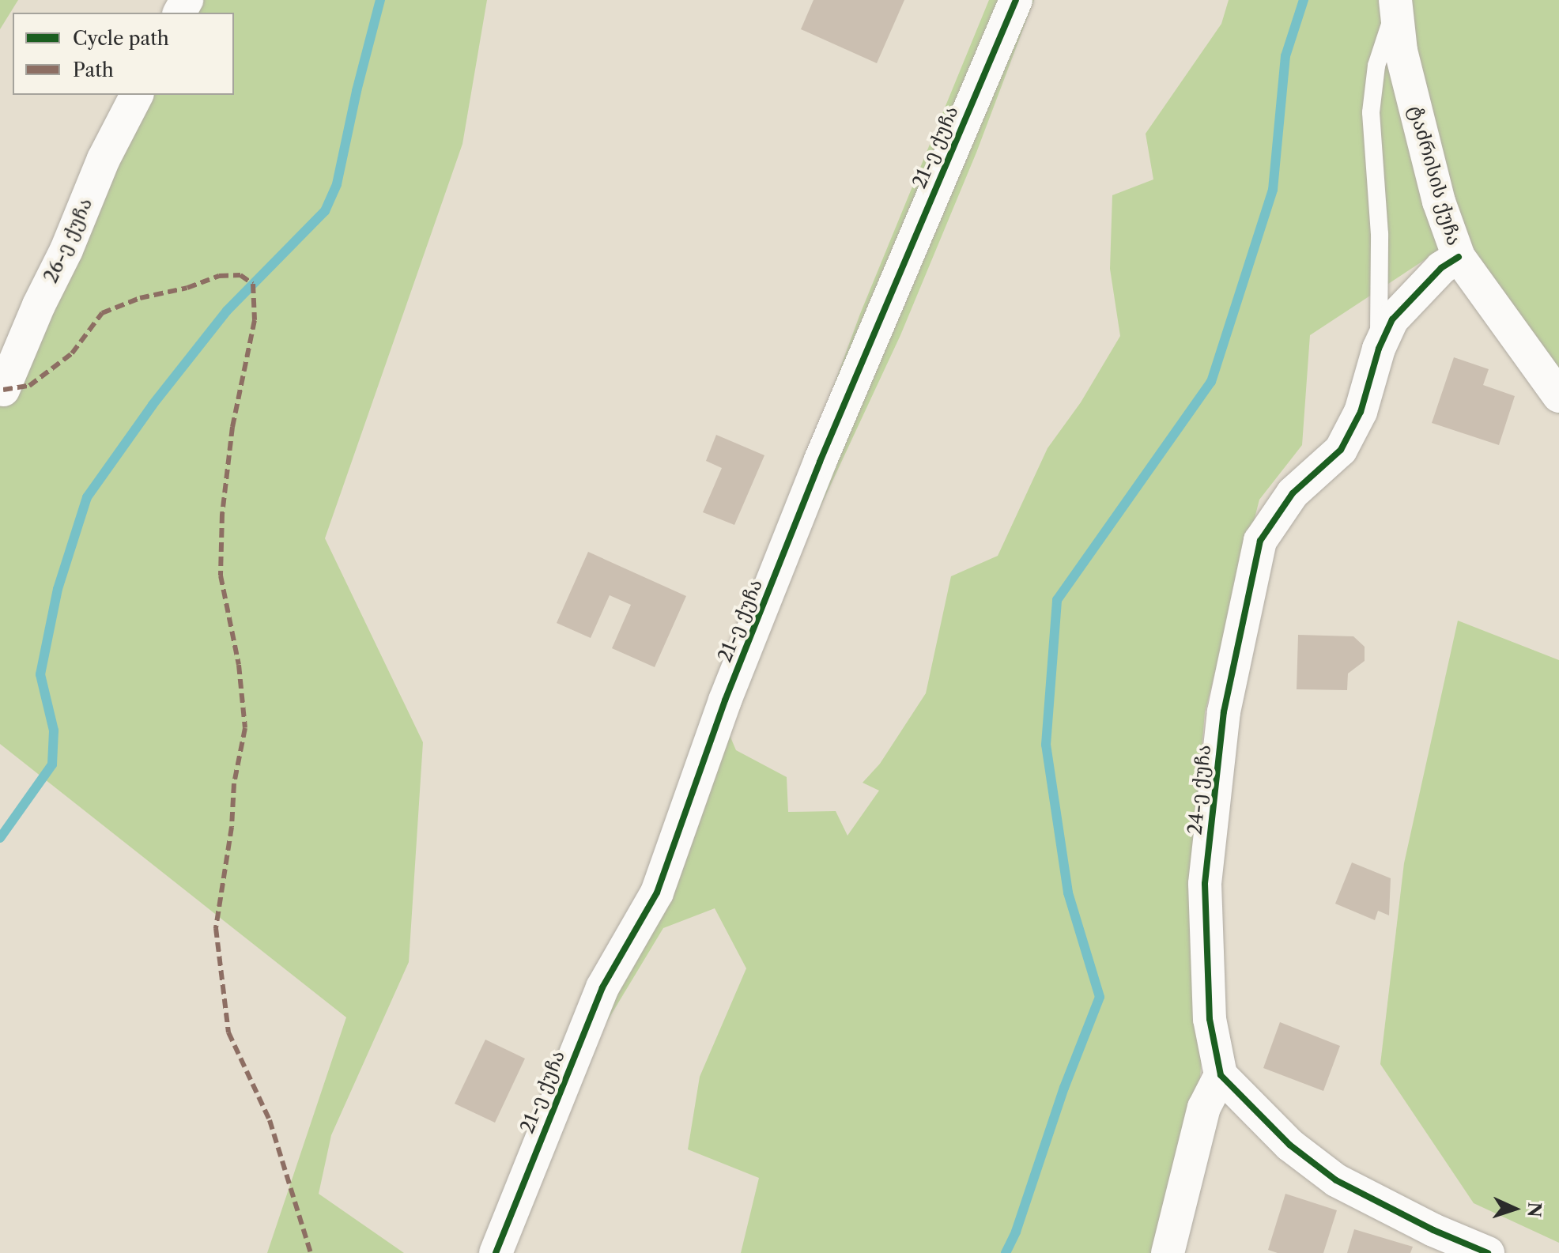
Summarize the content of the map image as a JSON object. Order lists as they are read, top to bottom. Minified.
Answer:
{"streets":{"street":["21-ე ქუჩა","ტაძრისის ქუჩა","26-ე ქუჩა","24-ე ქუჩა"]},"crossings":[["ტაძრისის ქუჩა","24-ე ქუჩა"]],"legend":["Cycle path","Path"],"north":"right"}
